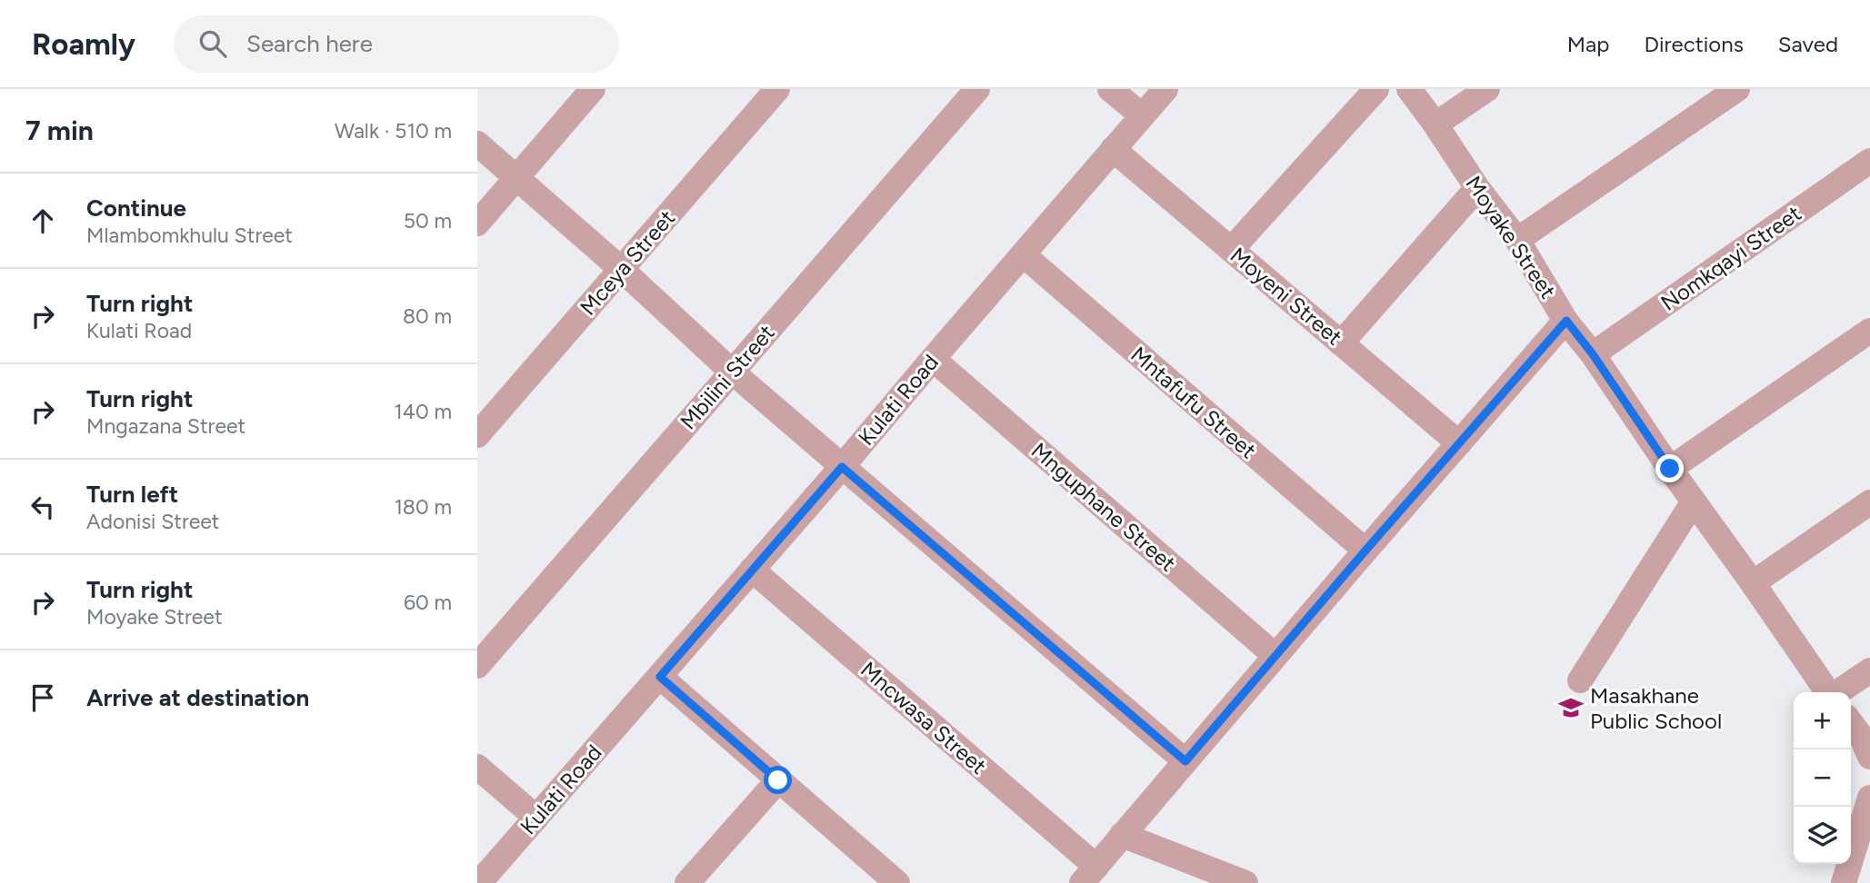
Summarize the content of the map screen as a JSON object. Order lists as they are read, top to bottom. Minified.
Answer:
{"streets":{"street":["Moyake Street","Nomkqayi Street","Mceya Street","Moyeni Street","Mbilini Street","Kulati Road","Mntafufu Street","Mnguphane Street","Mncwasa Street"]},"crossings":[["Moyake Street","Nomkqayi Street"],["Moyeni Street","Kulati Road"],["Kulati Road","Mntafufu Street"],["Kulati Road","Mnguphane Street"],["Kulati Road","Mncwasa Street"]],"places":{"school or university":["Masakhane Public School"]},"page":{"header":"Roamly","search":"Search here","nav":["Map","Directions","Saved"],"heading":["7 min","Walk · 510 m"],"list":[["Continue","Mlambomkhulu Street","50 m"],["Turn right","Kulati Road","80 m"],["Turn right","Mngazana Street","140 m"],["Turn left","Adonisi Street","180 m"],["Turn right","Moyake Street","60 m"],"Arrive at destination"],"map_buttons":["+","−"]}}
